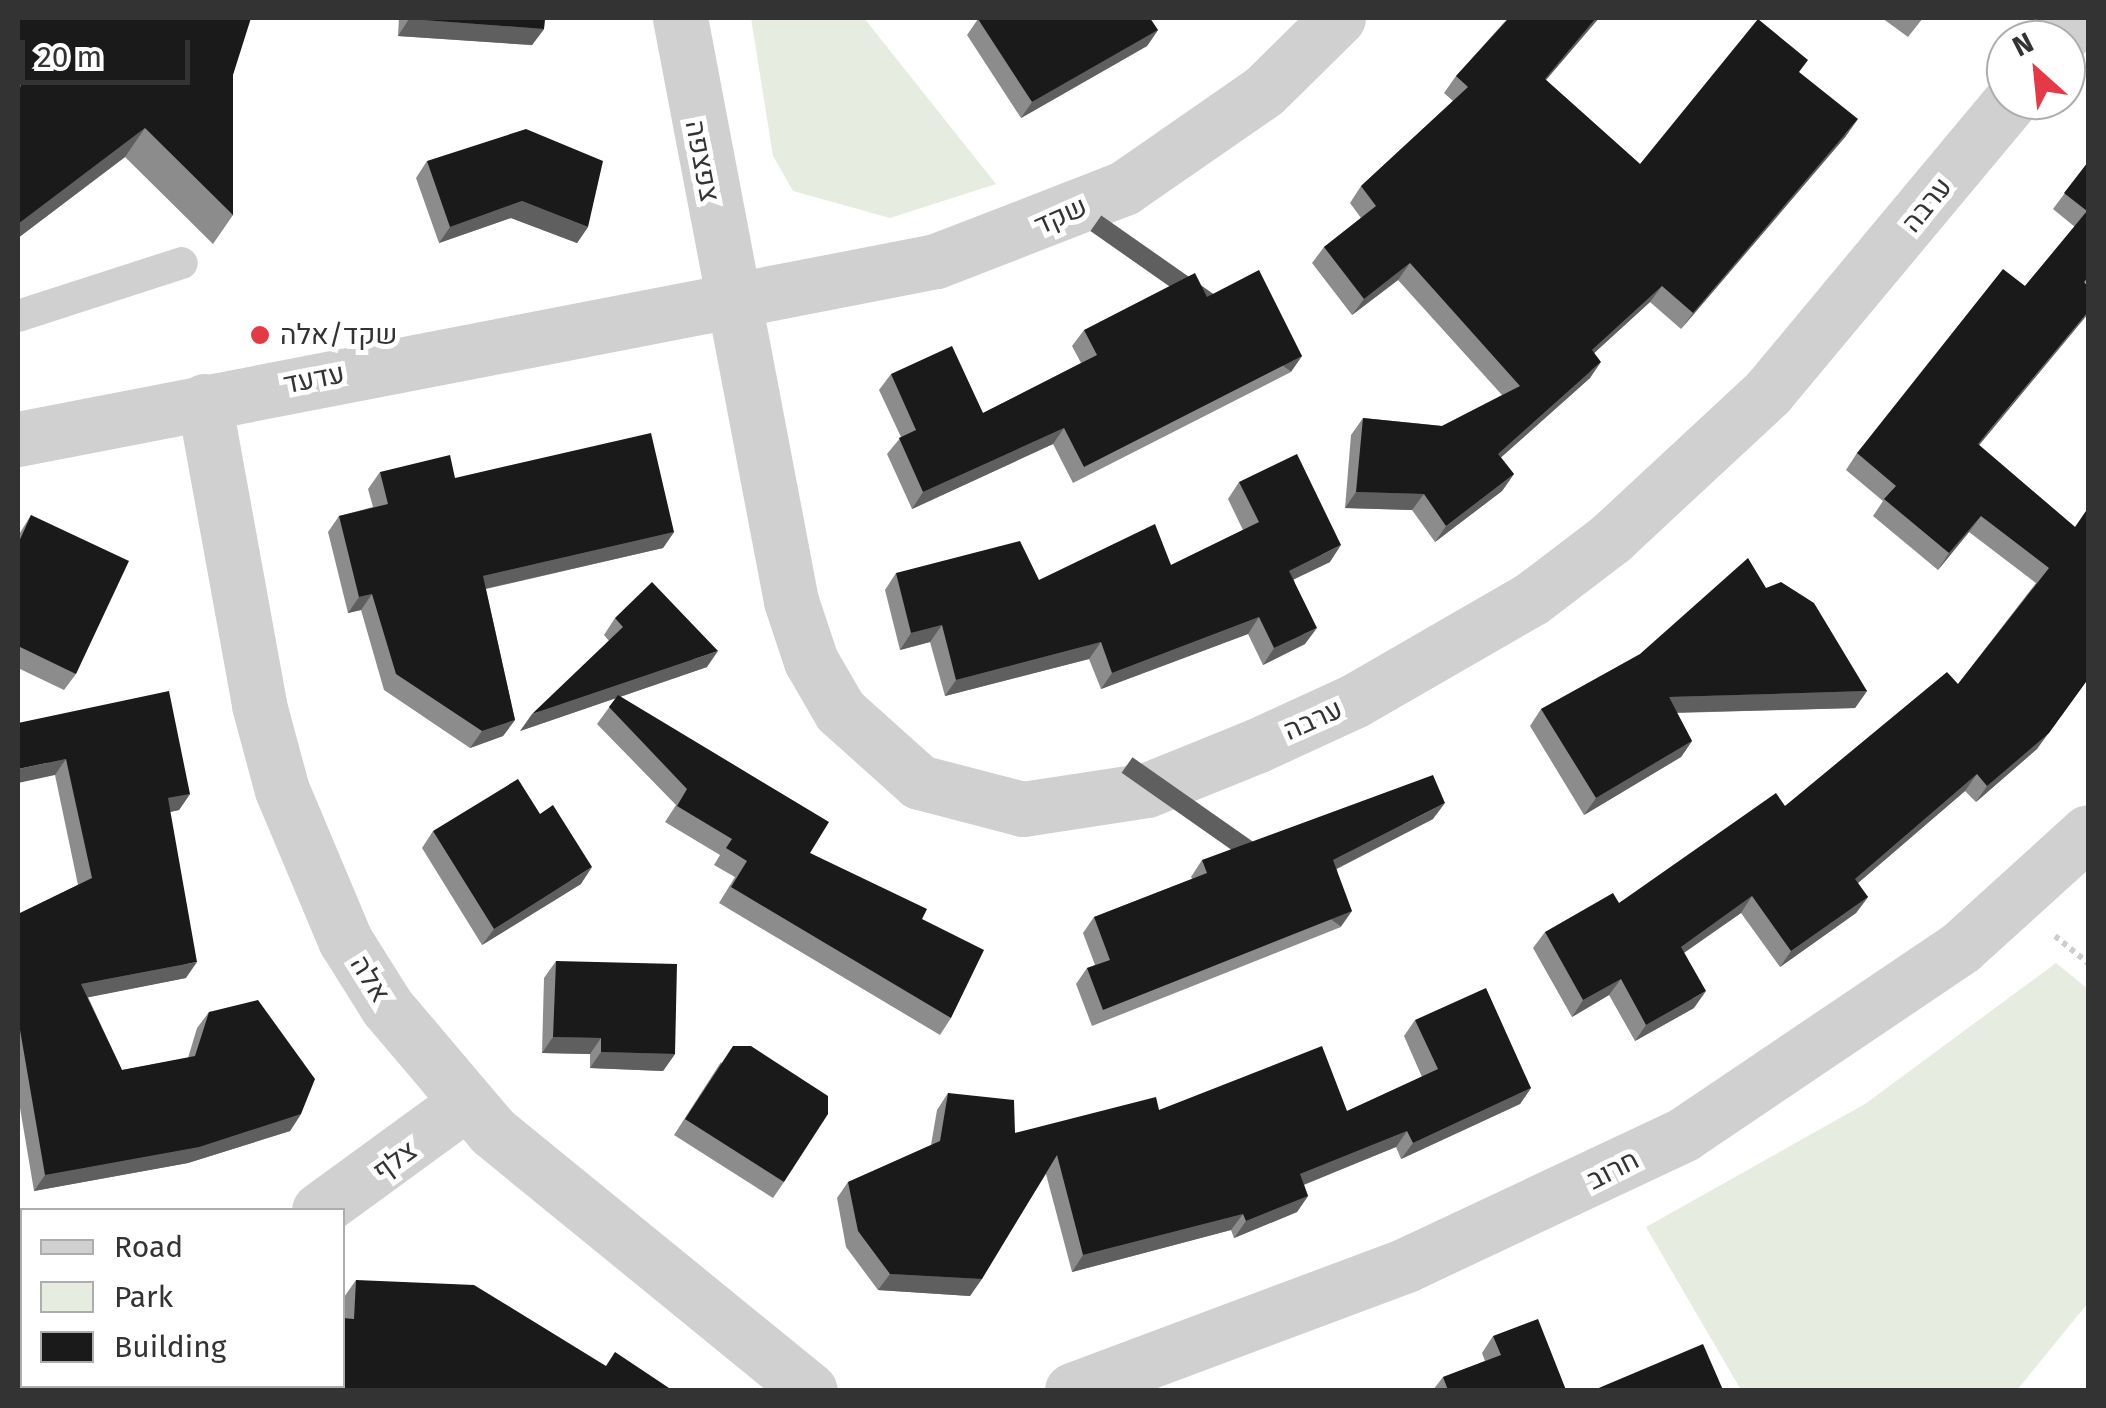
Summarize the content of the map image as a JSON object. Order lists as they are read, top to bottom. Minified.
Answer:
{"streets":{"street":["צפצפה","ערבה","שקד","עדעד","אלה","צלף","חרוב"]},"crossings":[["צפצפה","ערבה"],["צפצפה","שקד"],["צפצפה","עדעד"],["ערבה","שקד"],["ערבה","עדעד"],["שקד","עדעד"],["עדעד","אלה"],["אלה","צלף"]],"places":["שקד/אלה"],"legend":["Road","Park","Building"],"scale_bar":"20 m","north":"top left"}
